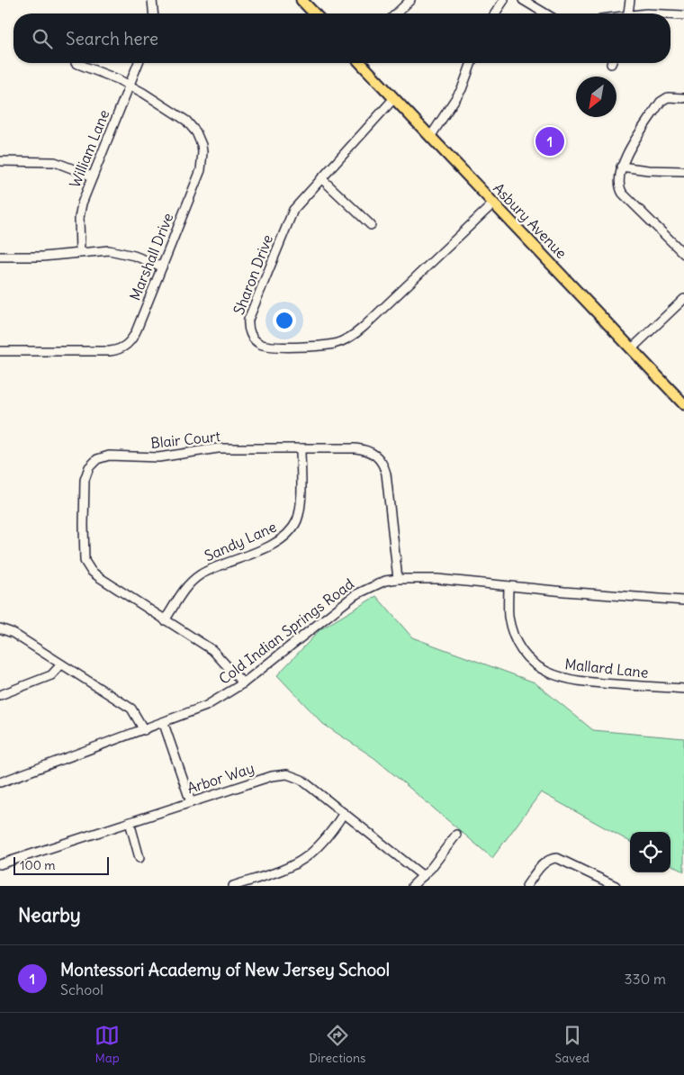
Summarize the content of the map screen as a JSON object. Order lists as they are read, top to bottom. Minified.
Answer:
{"streets":{"main road":["Asbury Avenue"],"street":["William Lane","Marshall Drive","Sharon Drive","Blair Court","Sandy Lane","Cold Indian Springs Road","Mallard Lane","Arbor Way"]},"crossings":[["William Lane","Marshall Drive"],["Asbury Avenue","Sharon Drive"],["Blair Court","Sandy Lane"],["Blair Court","Cold Indian Springs Road"],["Cold Indian Springs Road","Mallard Lane"]],"scale_bar":"100 m","north":"bottom left","page":{"search":"Search here","pins":"1","scale":"100 m","heading":"Nearby","list":[{"mark":"1","name":"Montessori Academy of New Jersey School","note":"School","value":"330 m"}],"nav":["Map","Directions","Saved"]}}
